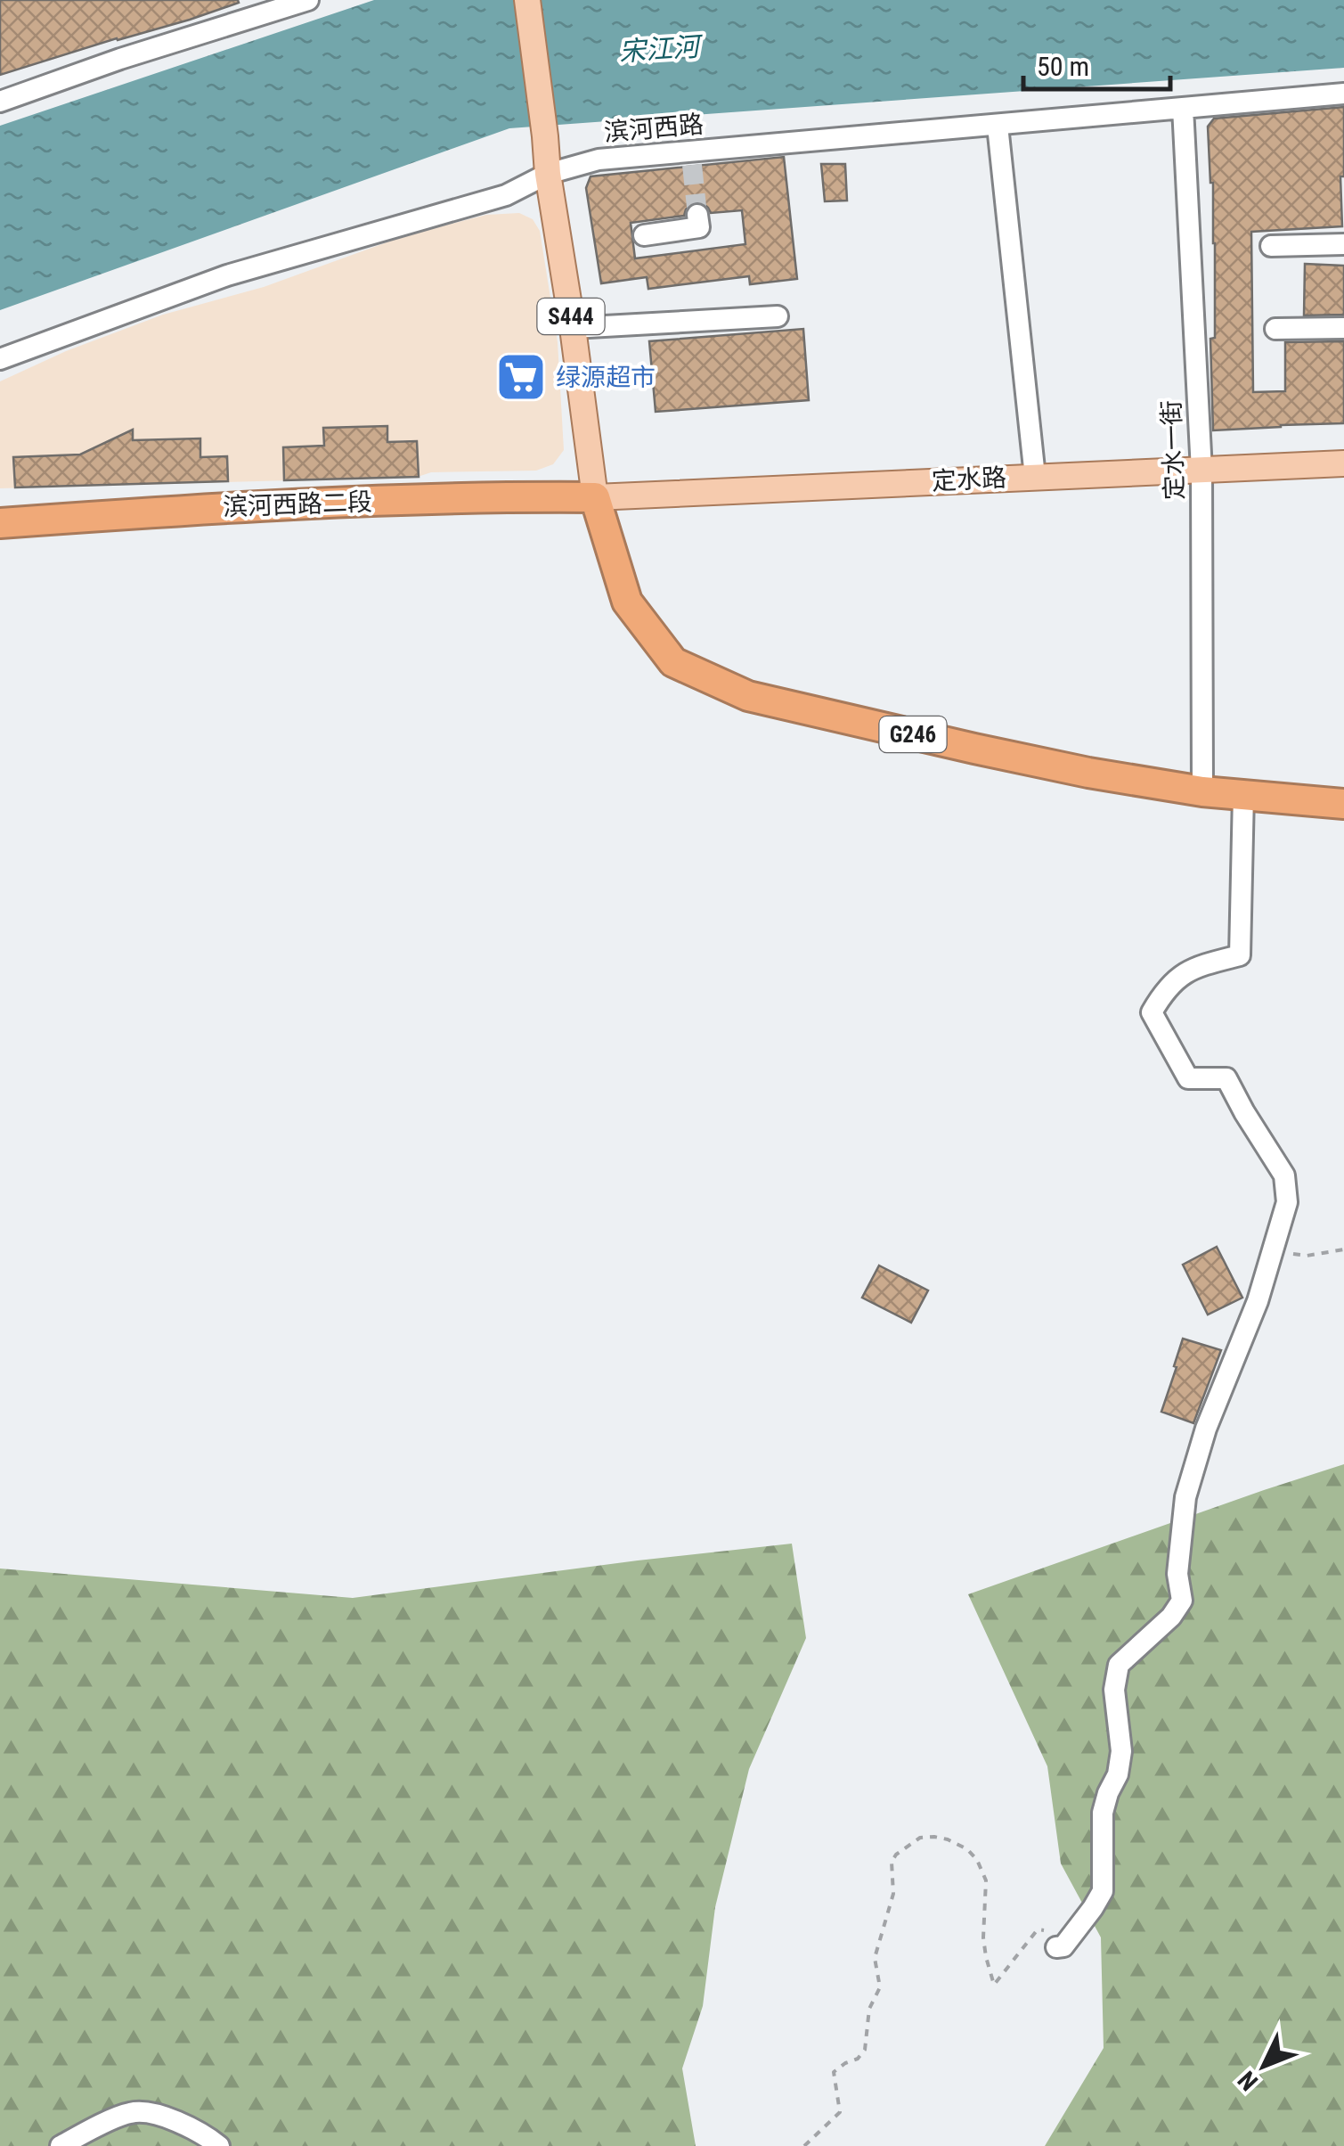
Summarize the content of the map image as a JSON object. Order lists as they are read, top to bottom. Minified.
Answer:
{"streets":{"highway":["滨河西路二段","G246"],"main road":["S444","定水路"],"street":["滨河西路","定水一街"]},"crossings":[["滨河西路","S444"],["滨河西路","定水一街"],["S444","定水路"],["S444","滨河西路二段"],["S444","G246"],["定水一街","定水路"],["定水一街","G246"],["定水路","滨河西路二段"],["定水路","G246"],["滨河西路二段","G246"]],"water":["宋江河"],"places":{"supermarket":["绿源超市"]},"scale_bar":"50 m","north":"bottom left"}
